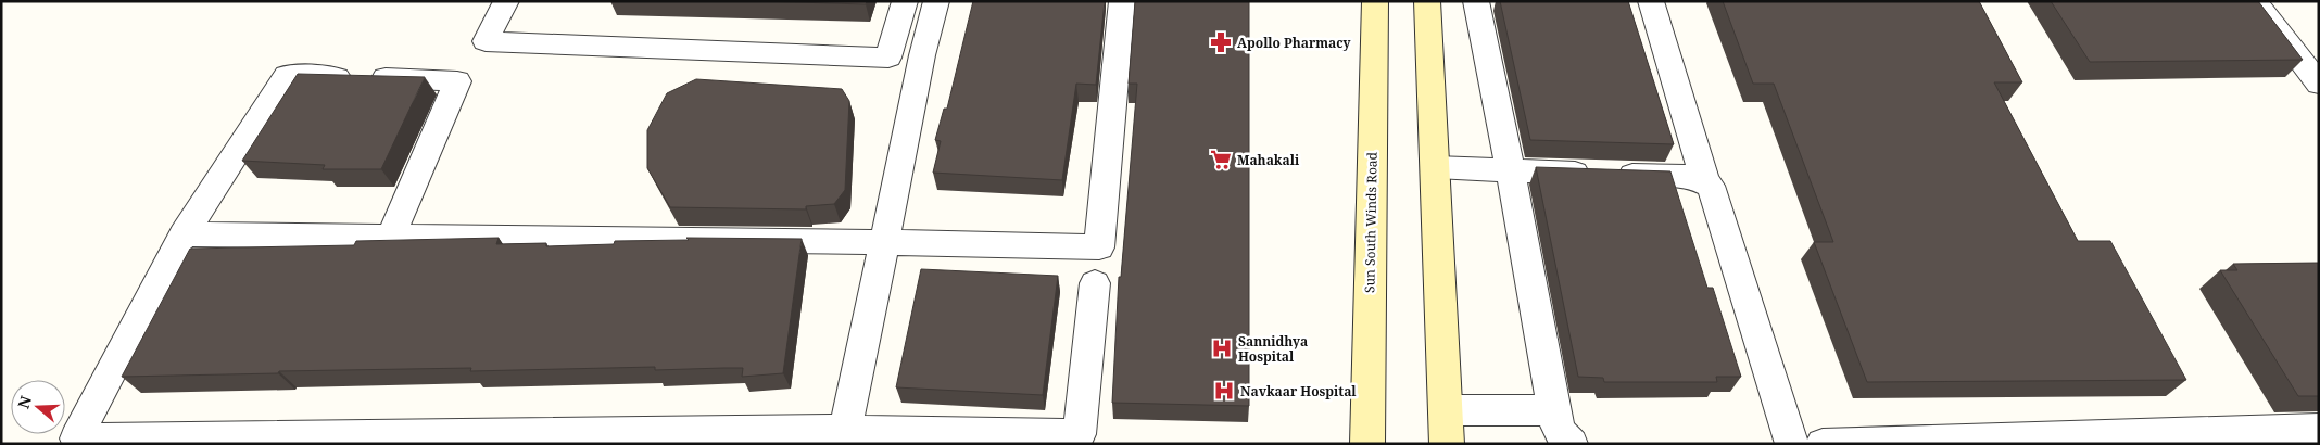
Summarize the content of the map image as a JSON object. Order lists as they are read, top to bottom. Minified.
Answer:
{"streets":{"street":["Sun South Winds Road"]},"places":{"pharmacy":["Apollo Pharmacy"],"supermarket":["Mahakali"],"hospital":["Sannidhya Hospital","Navkaar Hospital"]},"north":"left"}
